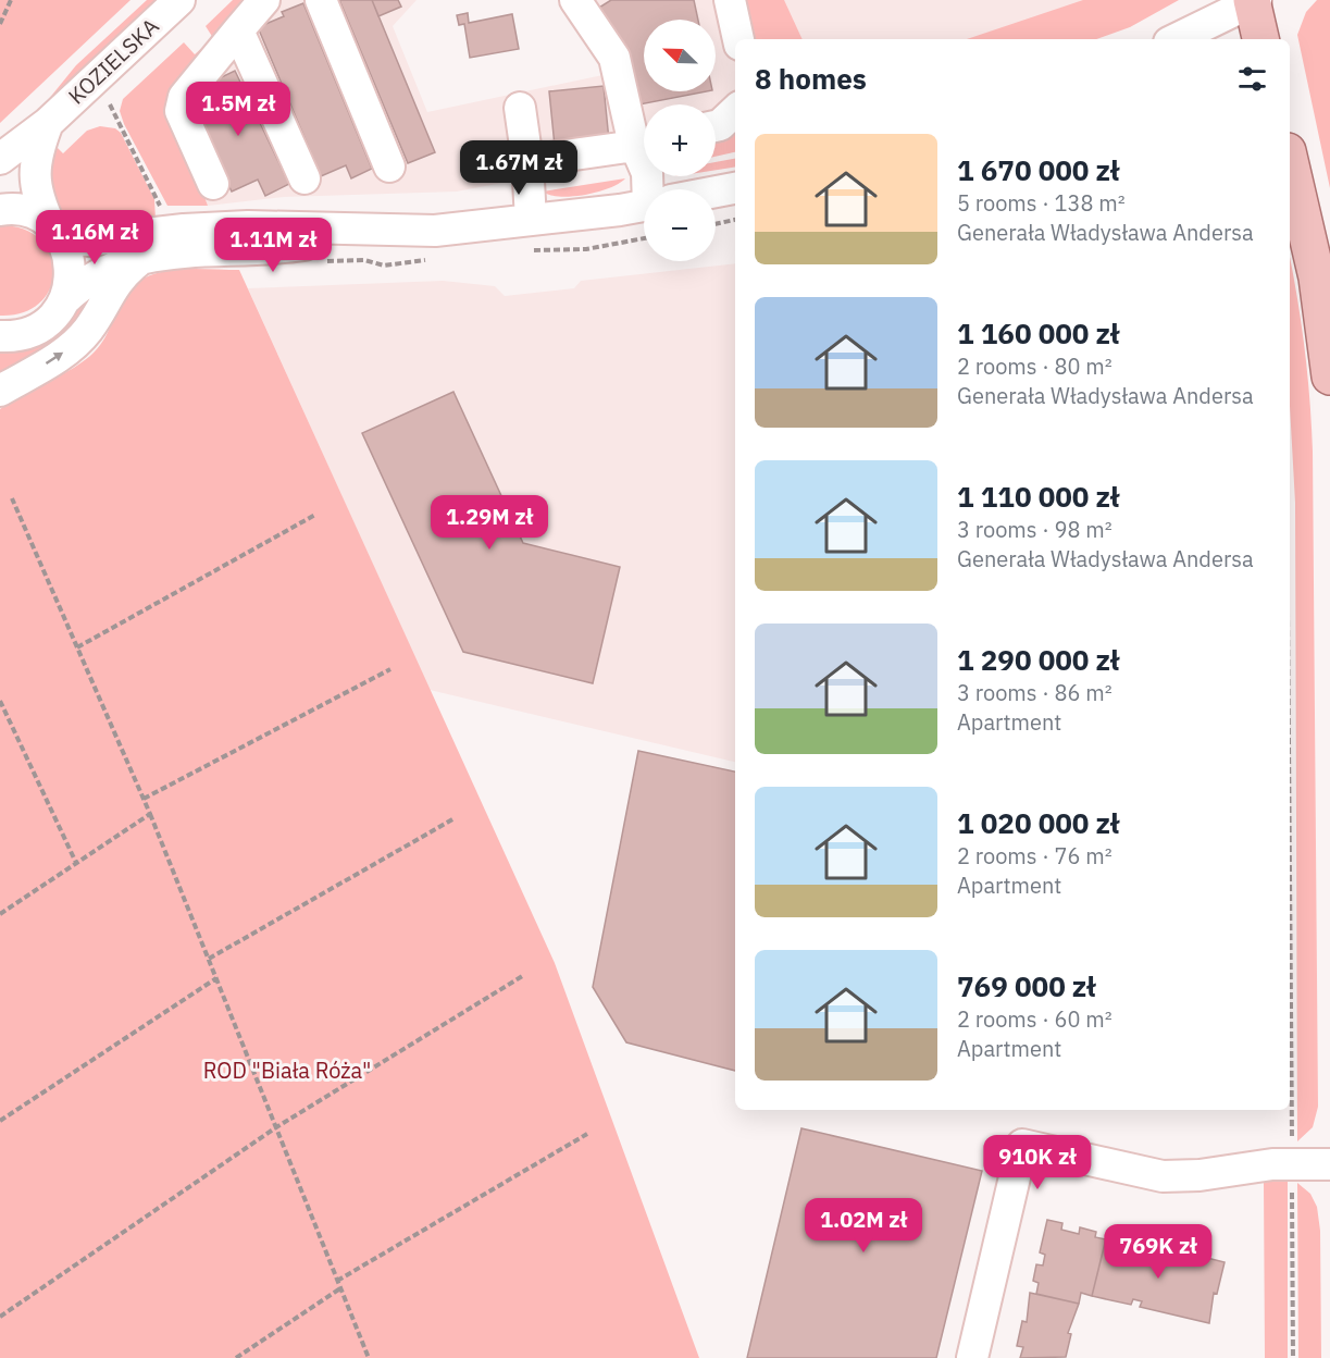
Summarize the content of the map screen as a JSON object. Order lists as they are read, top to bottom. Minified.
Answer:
{"streets":{"street":["KOZIELSKA"]},"parks":["ROD \"Biała Róża\""],"north":"top left","page":{"map_buttons":["+","−"],"heading":"8 homes","price":["1.5M zł","1.67M zł","1.16M zł","1.11M zł","1.29M zł","910K zł","1.02M zł","769K zł"],"list":[{"name":"1 670 000 zł","note":"5 rooms · 138 m² · Generała Władysława Andersa"},{"name":"1 160 000 zł","note":"2 rooms · 80 m² · Generała Władysława Andersa"},{"name":"1 110 000 zł","note":"3 rooms · 98 m² · Generała Władysława Andersa"},{"name":"1 290 000 zł","note":"3 rooms · 86 m² · Apartment"},{"name":"1 020 000 zł","note":"2 rooms · 76 m² · Apartment"},{"name":"769 000 zł","note":"2 rooms · 60 m² · Apartment"}]}}
